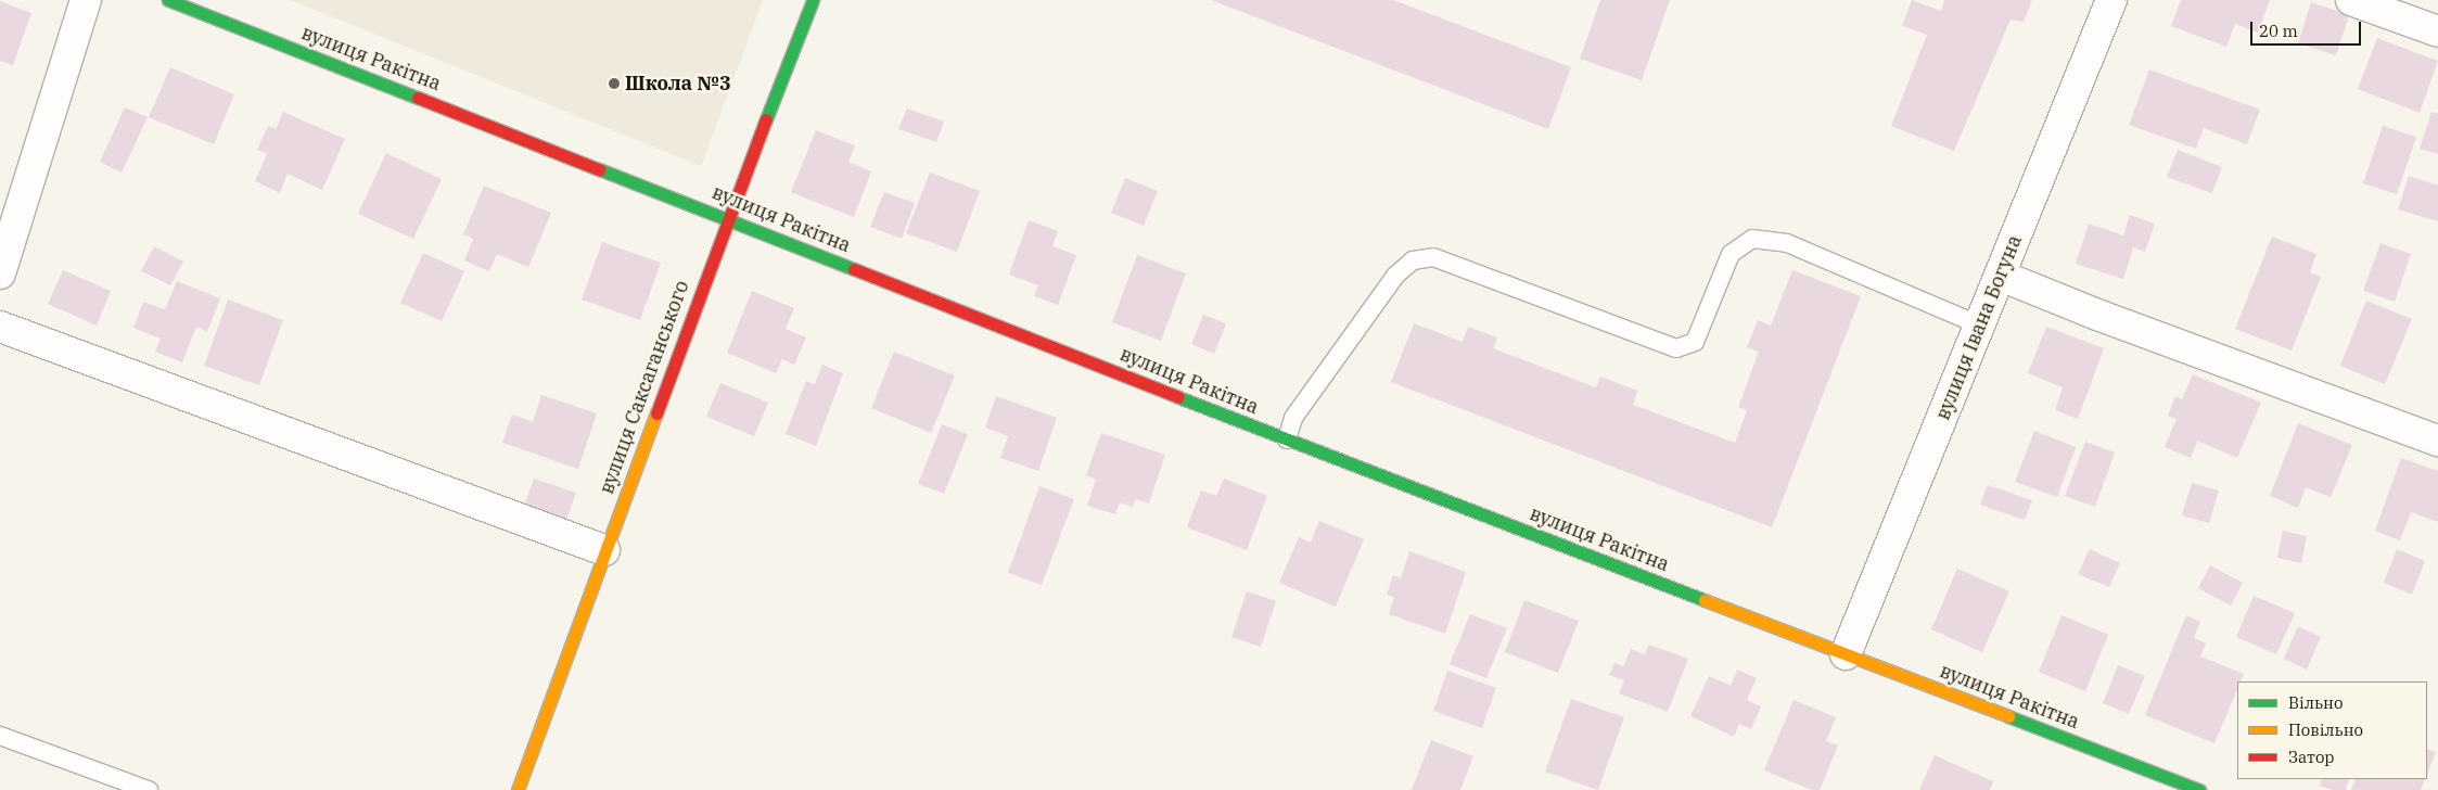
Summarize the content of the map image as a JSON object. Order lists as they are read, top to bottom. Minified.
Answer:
{"streets":{"street":["вулиця Ракітна","вулиця Івана Богуна","вулиця Саксаганського"]},"crossings":[["вулиця Ракітна","вулиця Івана Богуна"],["вулиця Ракітна","вулиця Саксаганського"]],"places":["Школа №3"],"legend":["Вільно","Повільно","Затор"],"scale_bar":"20 m"}
